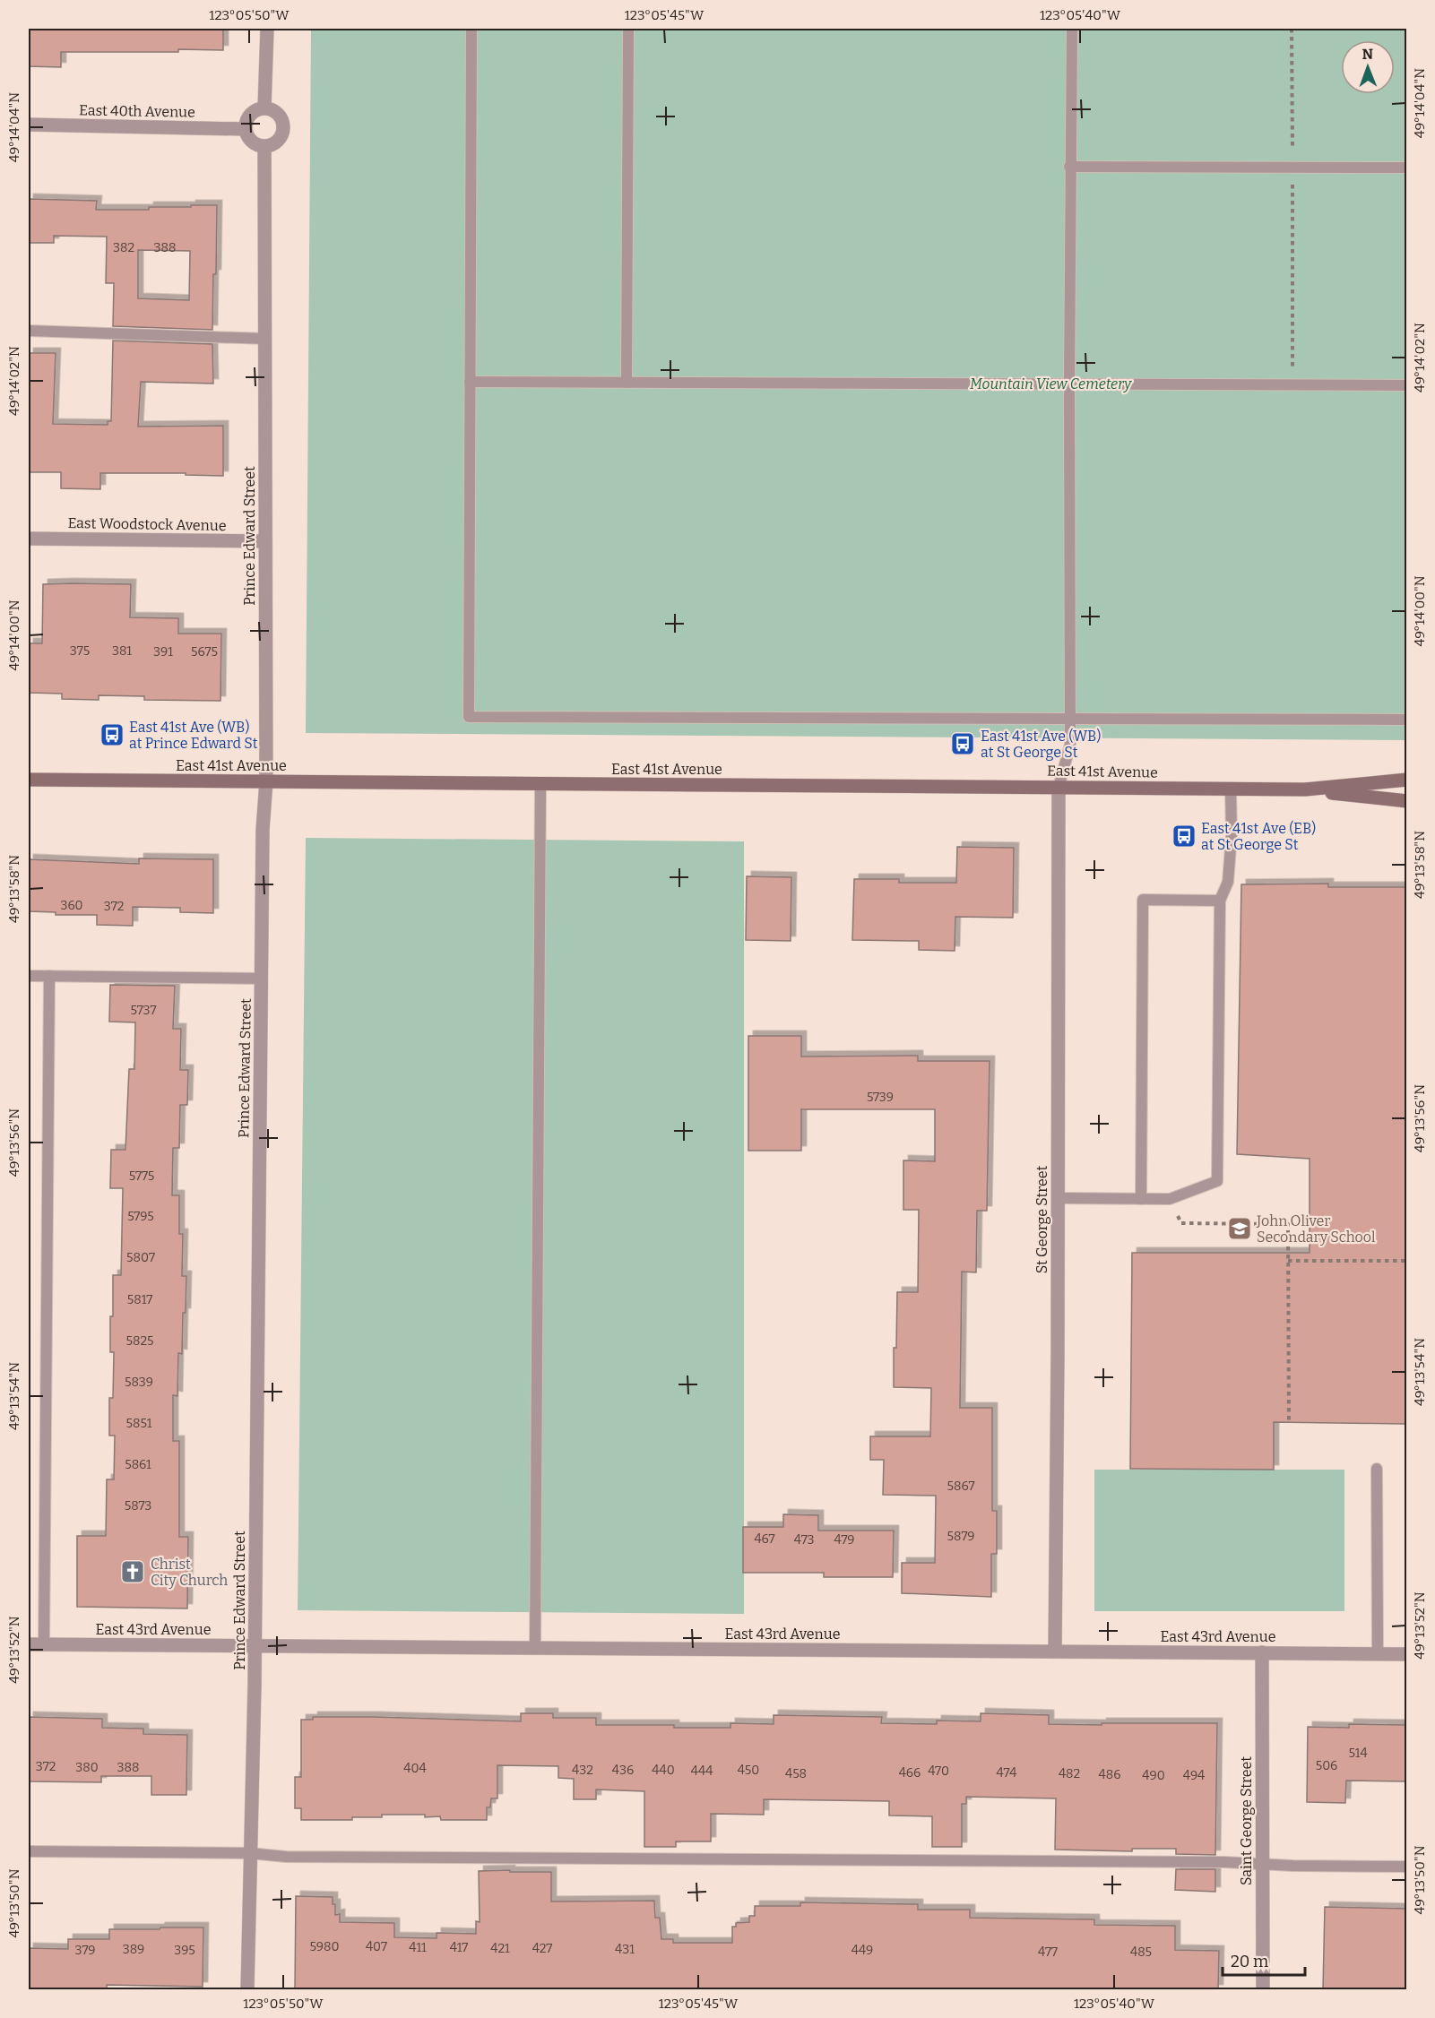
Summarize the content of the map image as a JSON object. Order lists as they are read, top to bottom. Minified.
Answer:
{"streets":{"main road":["East 41st Avenue"],"street":["East 40th Avenue","East Woodstock Avenue","Prince Edward Street","St George Street","East 43rd Avenue","Saint George Street"]},"crossings":[["East 40th Avenue","Prince Edward Street"],["East Woodstock Avenue","Prince Edward Street"],["Prince Edward Street","East 41st Avenue"],["Prince Edward Street","East 43rd Avenue"],["East 41st Avenue","St George Street"],["St George Street","East 43rd Avenue"],["East 43rd Avenue","Saint George Street"]],"parks":["Mountain View Cemetery"],"places":{"bus stop":["East 41st Ave (WB) at Prince Edward St","East 41st Ave (WB) at St George St","East 41st Ave (EB) at St George St"],"school or university":["John Oliver Secondary School"],"church":["Christ City Church"]},"house_numbers":["382","388","375","381","391","5675","360","372","5737","5739","5775","5795","5807","5817","5825","5839","5851","5861","5867","5873","5879","467","473","479","514","506","372","380","388","404","432","436","440","450","444","470","466","474","458","482","486","490","494","5980","407","411","417","421","427","389","431","379","395","449","477","485"],"scale_bar":"20 m","north":"top","coordinates":["123°05'50\"W","123°05'45\"W","123°05'40\"W","49°14'04\"N","49°14'02\"N","49°14'00\"N","49°13'58\"N","49°13'56\"N","49°13'54\"N","49°13'52\"N","49°13'50\"N"]}
